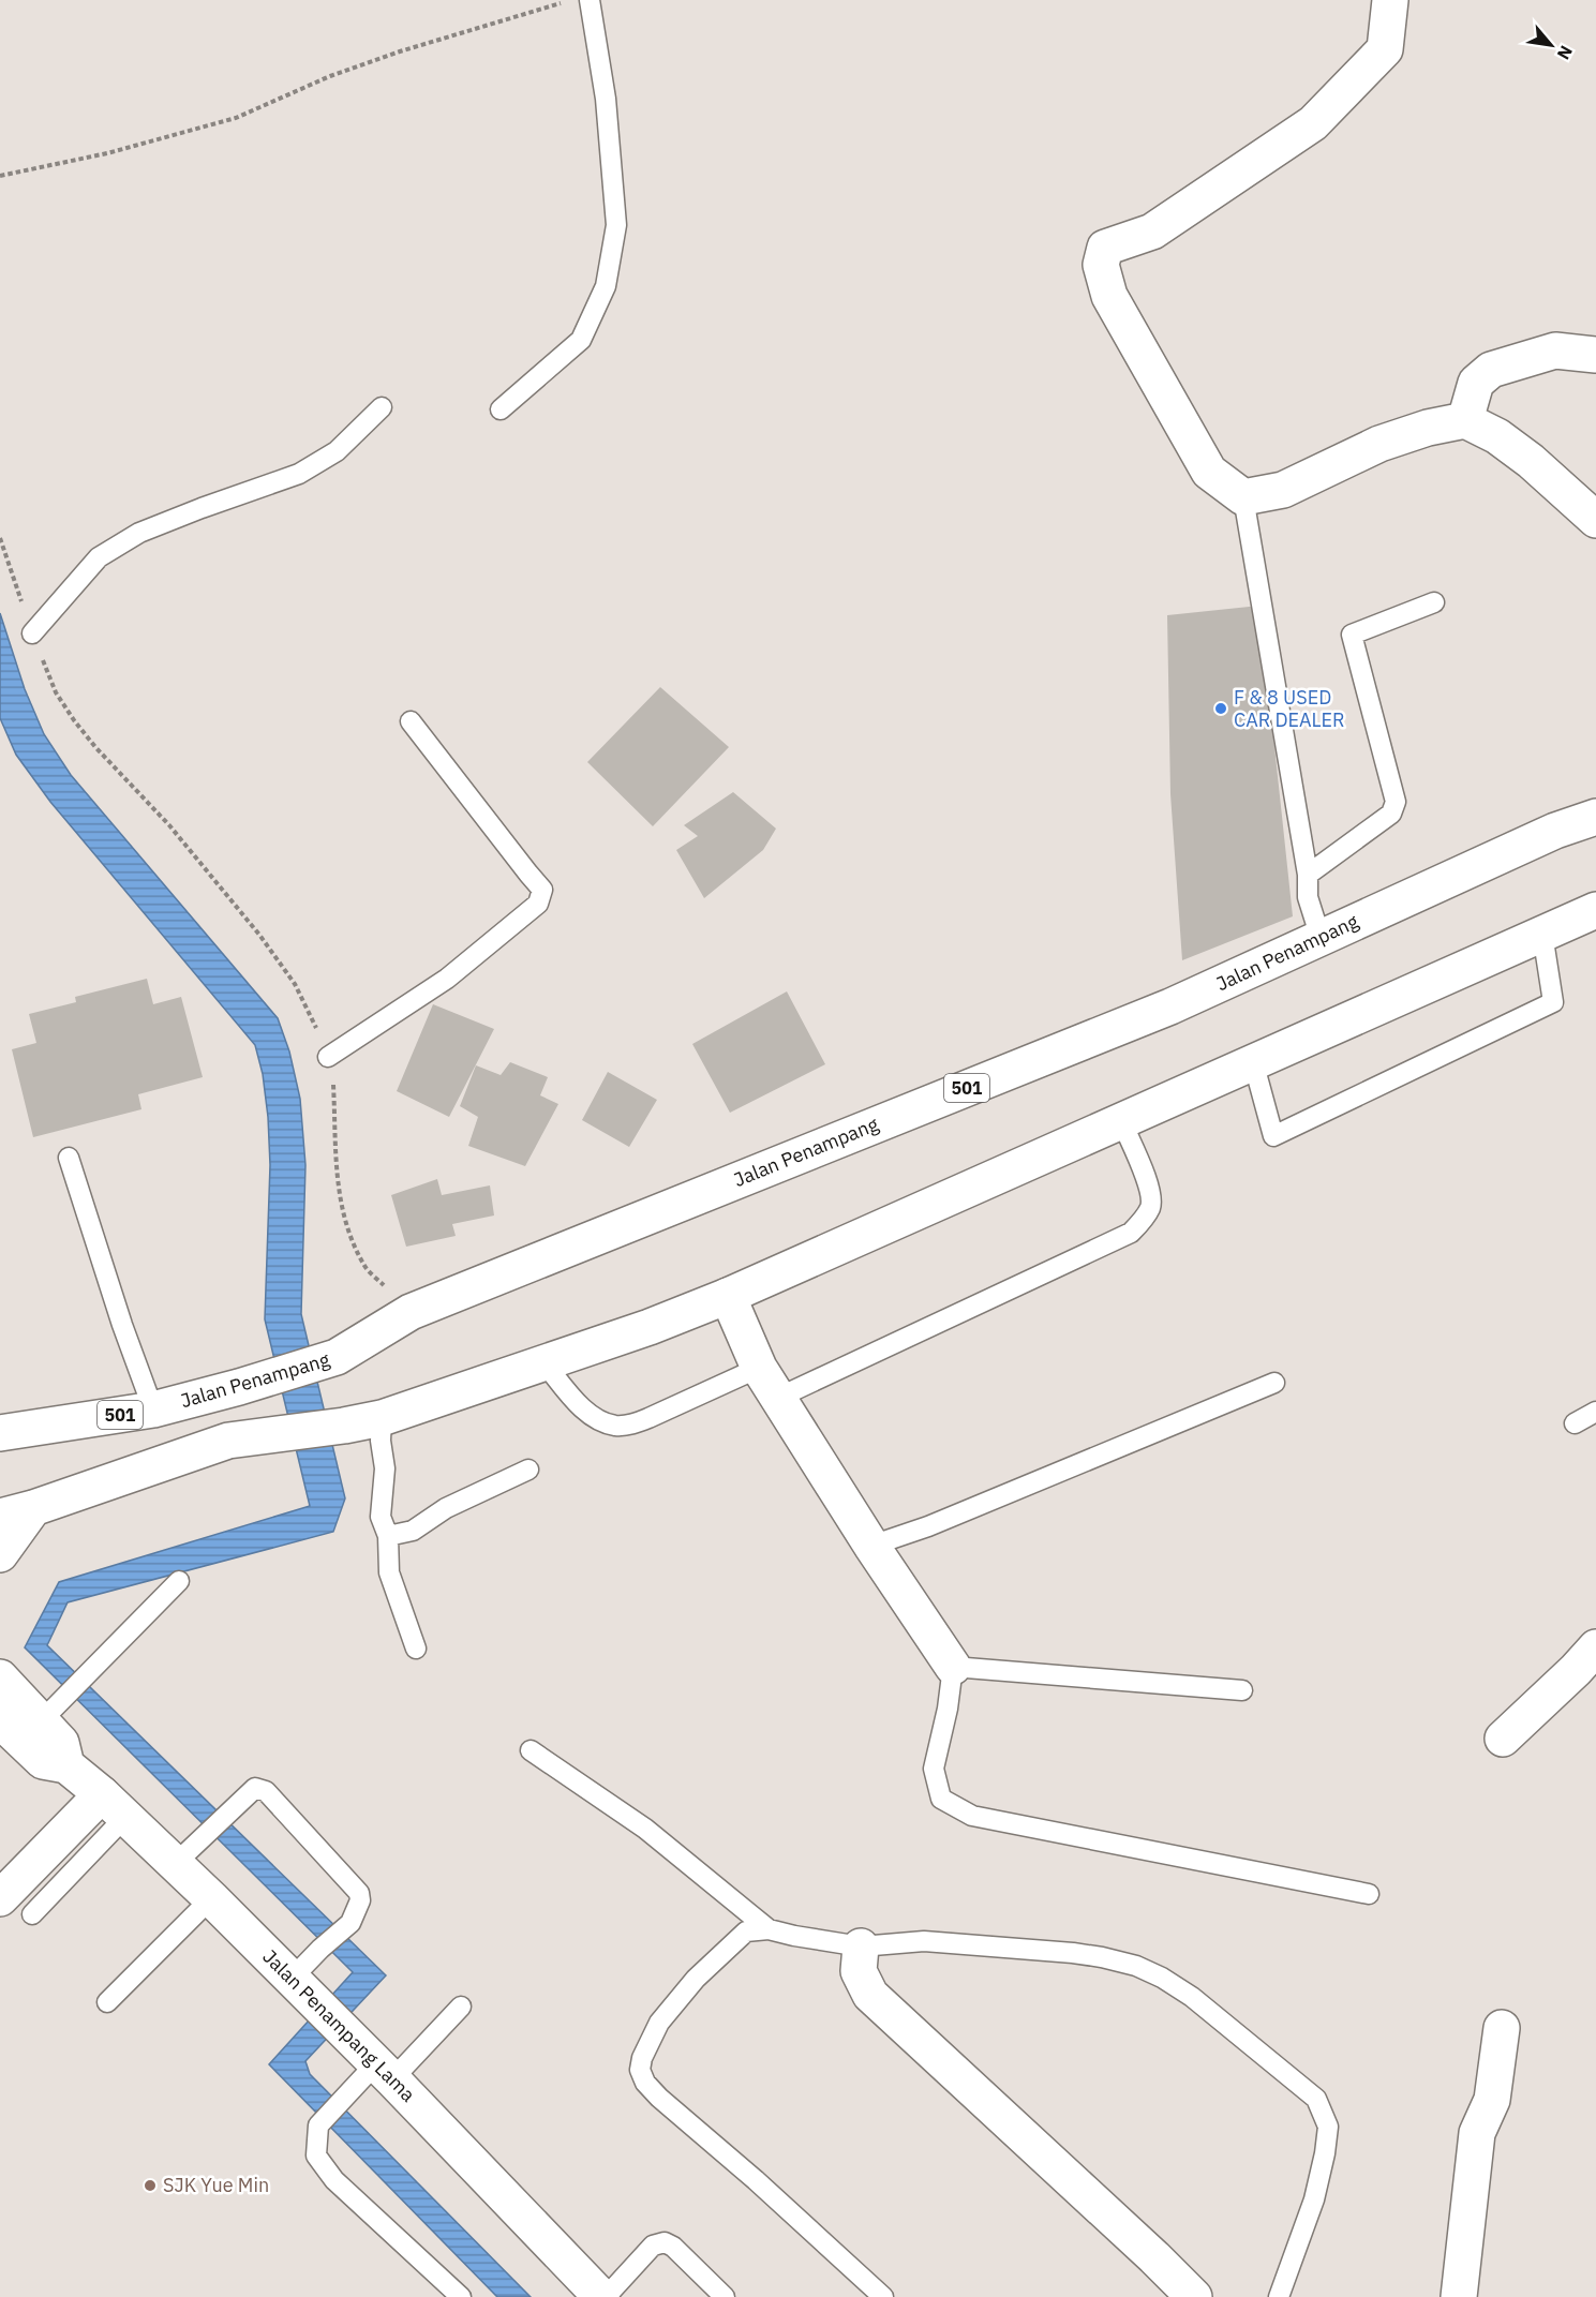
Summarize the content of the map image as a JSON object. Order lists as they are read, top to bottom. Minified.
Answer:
{"streets":{"main road":["Jalan Penampang","501","Jalan Penampang Lama"]},"places":["F & 8 USED CAR DEALER","SJK Yue Min"],"north":"bottom right"}
